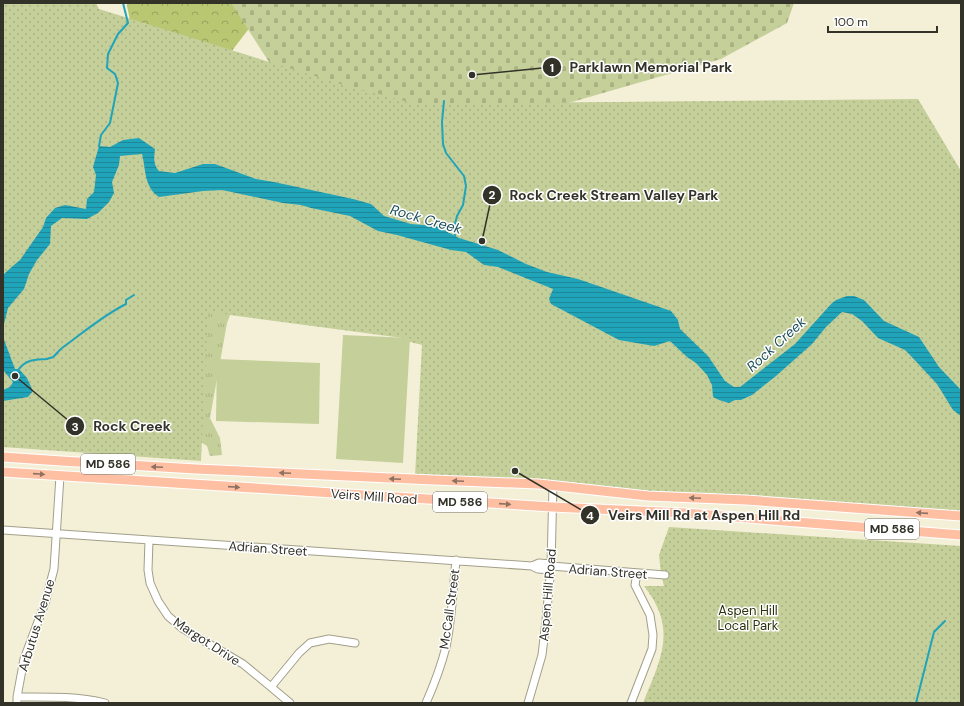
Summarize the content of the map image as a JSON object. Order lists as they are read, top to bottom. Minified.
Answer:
{"streets":{"main road":["MD 586","Veirs Mill Road"],"street":["Adrian Street","Aspen Hill Road","McCall Street","Arbutus Avenue","Margot Drive"]},"crossings":[["Veirs Mill Road","Aspen Hill Road"],["Veirs Mill Road","Arbutus Avenue"],["Adrian Street","Aspen Hill Road"],["Adrian Street","McCall Street"],["Adrian Street","Arbutus Avenue"],["Adrian Street","Margot Drive"]],"water":["Rock Creek"],"parks":["Aspen Hill Local Park"],"places":["Parklawn Memorial Park","Rock Creek Stream Valley Park","Rock Creek","Veirs Mill Rd at Aspen Hill Rd"],"scale_bar":"100 m"}
